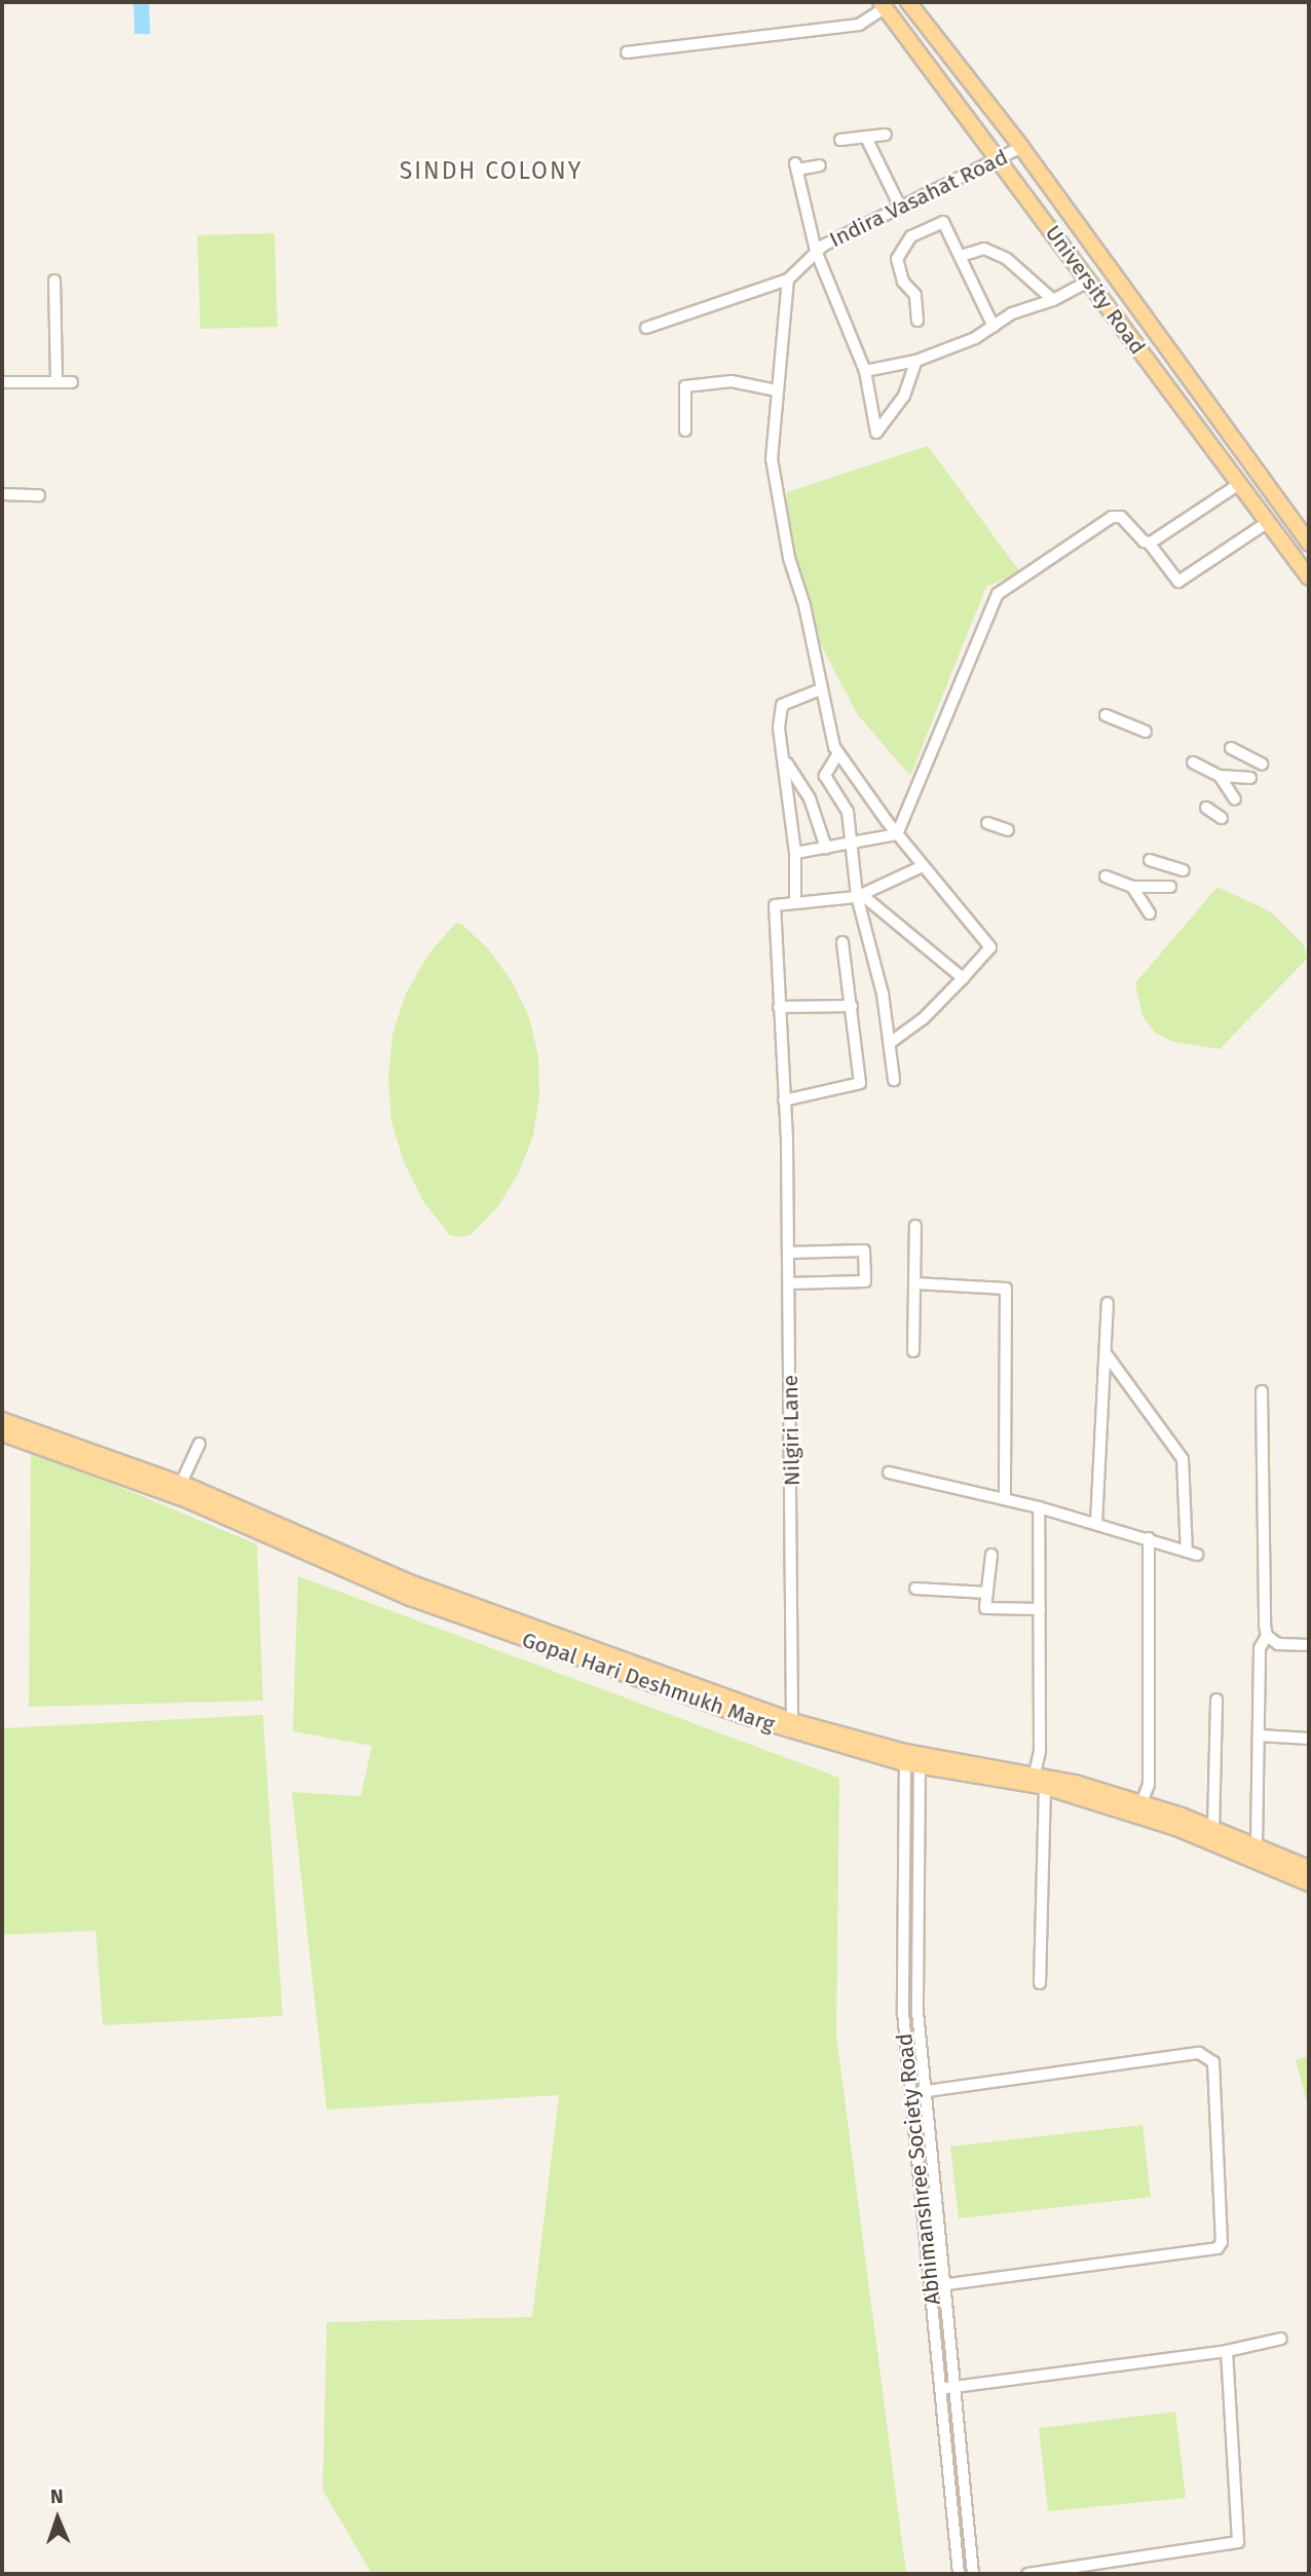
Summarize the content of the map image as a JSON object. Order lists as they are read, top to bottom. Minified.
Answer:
{"streets":{"main road":["University Road","Gopal Hari Deshmukh Marg"],"street":["Indira Vasahat Road","Nilgiri Lane","Abhimanshree Society Road"]},"crossings":[["Indira Vasahat Road","University Road"],["Nilgiri Lane","Gopal Hari Deshmukh Marg"],["Gopal Hari Deshmukh Marg","Abhimanshree Society Road"]],"districts":["SINDH COLONY"],"north":"top"}
